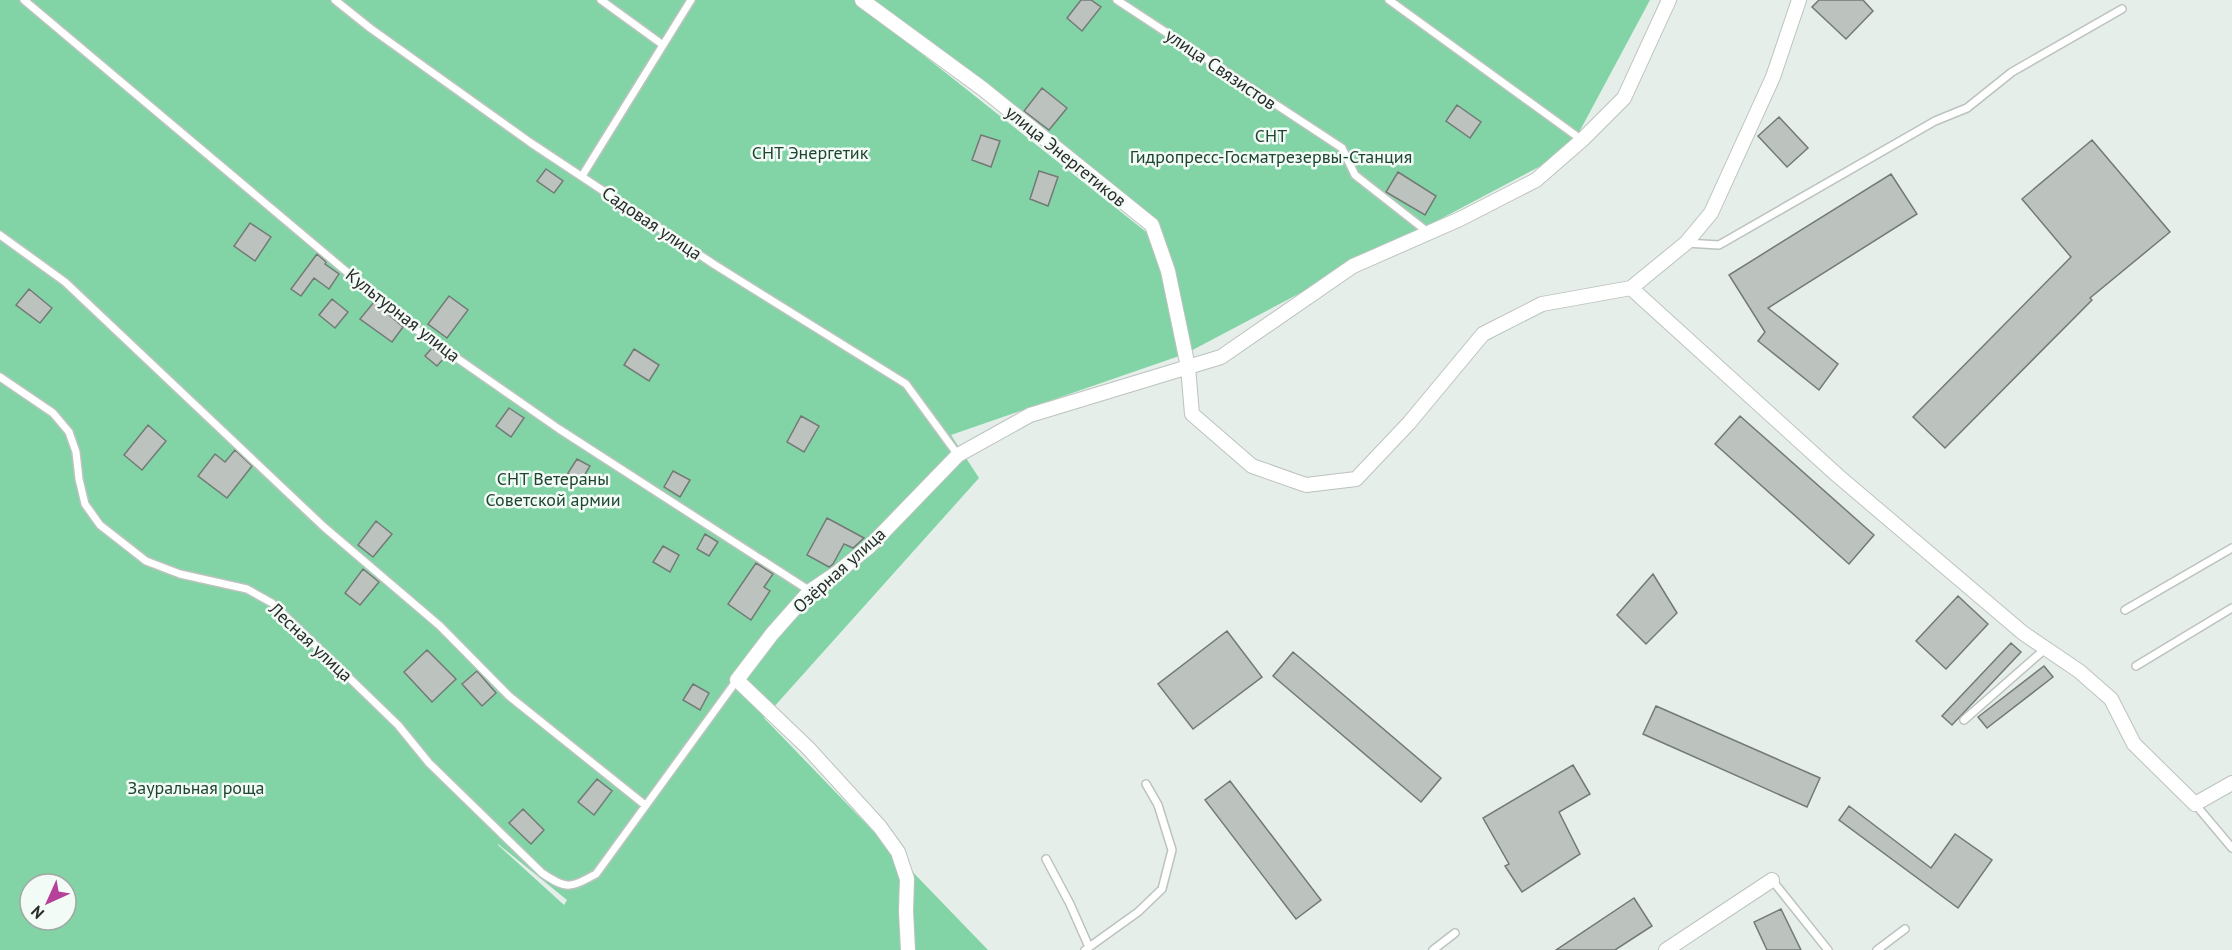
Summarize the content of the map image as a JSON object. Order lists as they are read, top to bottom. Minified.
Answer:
{"streets":{"street":["улица Энергетиков","Озёрная улица"],"lane":["улица Связистов","Садовая улица","Культурная улица","Лесная улица"]},"crossings":[["улица Связистов","Озёрная улица"],["улица Энергетиков","Озёрная улица"],["Садовая улица","Озёрная улица"],["Культурная улица","Озёрная улица"],["Озёрная улица","Лесная улица"]],"parks":["СНТ Гидропресс-Госматрезервы-Станция","СНТ Энергетик","СНТ Ветераны Советской армии","Зауральная роща"],"north":"bottom left"}
